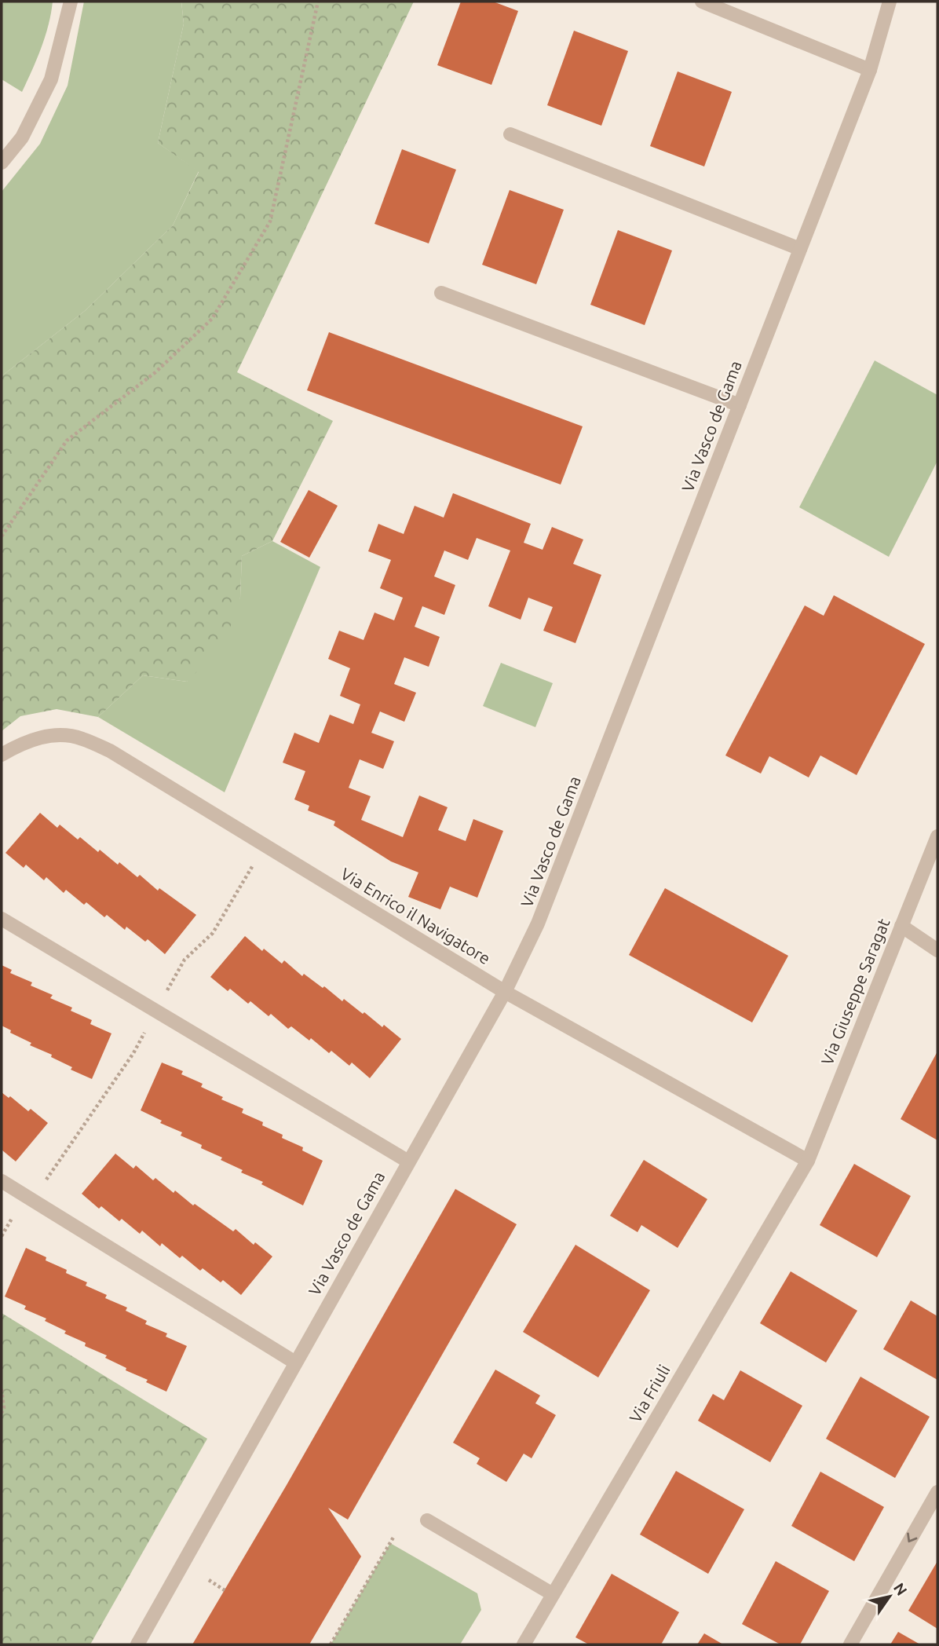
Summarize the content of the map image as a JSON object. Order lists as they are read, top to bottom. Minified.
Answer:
{"streets":{"street":["Via Vasco de Gama","Via Enrico il Navigatore","Via Giuseppe Saragat","Via Friuli"]},"crossings":[["Via Vasco de Gama","Via Enrico il Navigatore"],["Via Enrico il Navigatore","Via Giuseppe Saragat"],["Via Enrico il Navigatore","Via Friuli"],["Via Giuseppe Saragat","Via Friuli"]],"north":"top right"}
